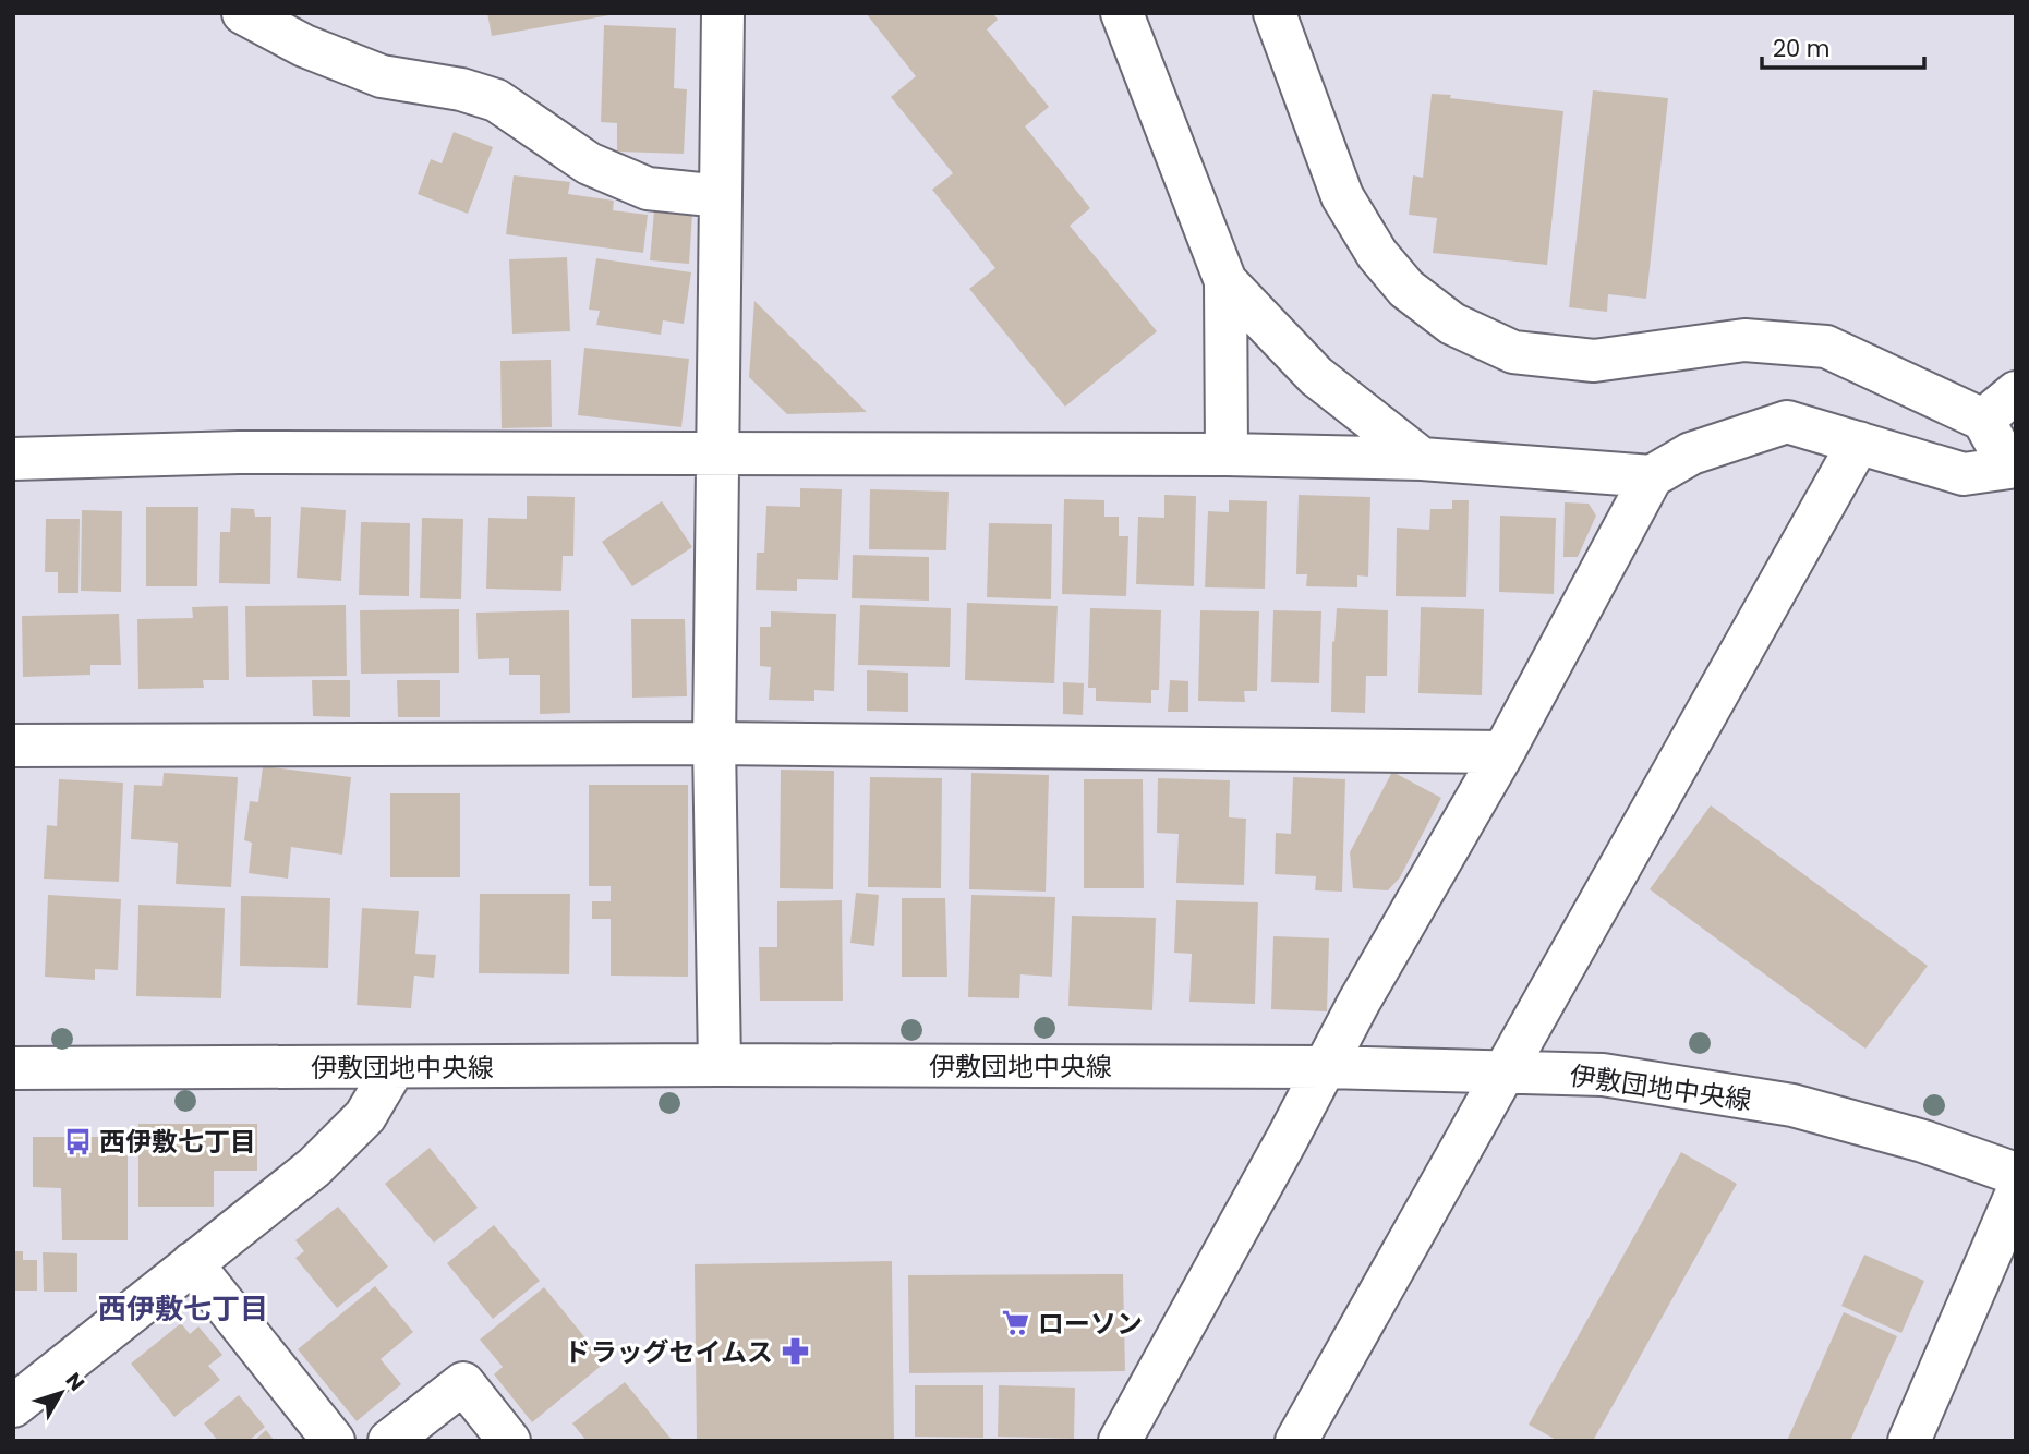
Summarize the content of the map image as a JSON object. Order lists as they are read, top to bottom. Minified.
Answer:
{"streets":{"street":["伊敷団地中央線"]},"districts":["西伊敷七丁目"],"places":{"bus stop":["西伊敷七丁目"],"supermarket":["ローソン"],"pharmacy":["ドラッグセイムス"]},"scale_bar":"20 m","north":"top right"}
